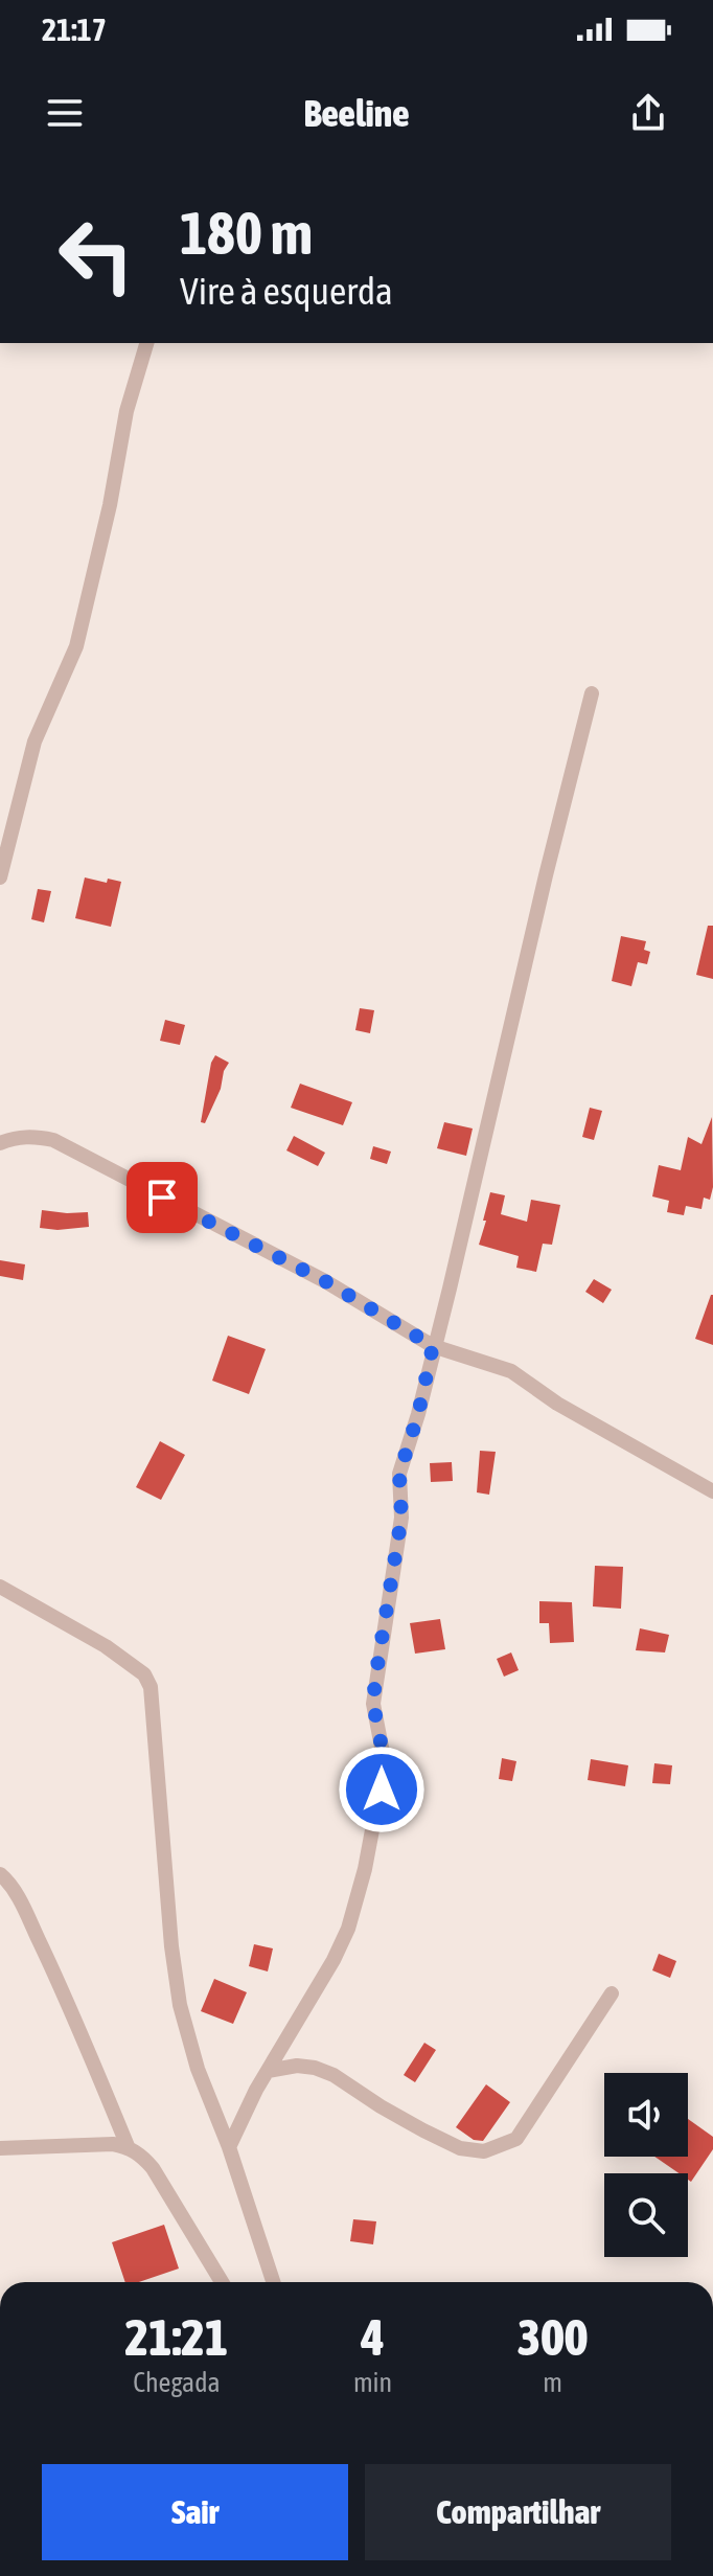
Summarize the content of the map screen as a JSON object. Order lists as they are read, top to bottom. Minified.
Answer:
{"page":{"status":"21:17","header":"Beeline","turn":["180 m","Vire à esquerda"],"eta":["21:21","Chegada","4","min","300","m"],"buttons":["Sair","Compartilhar"]}}
